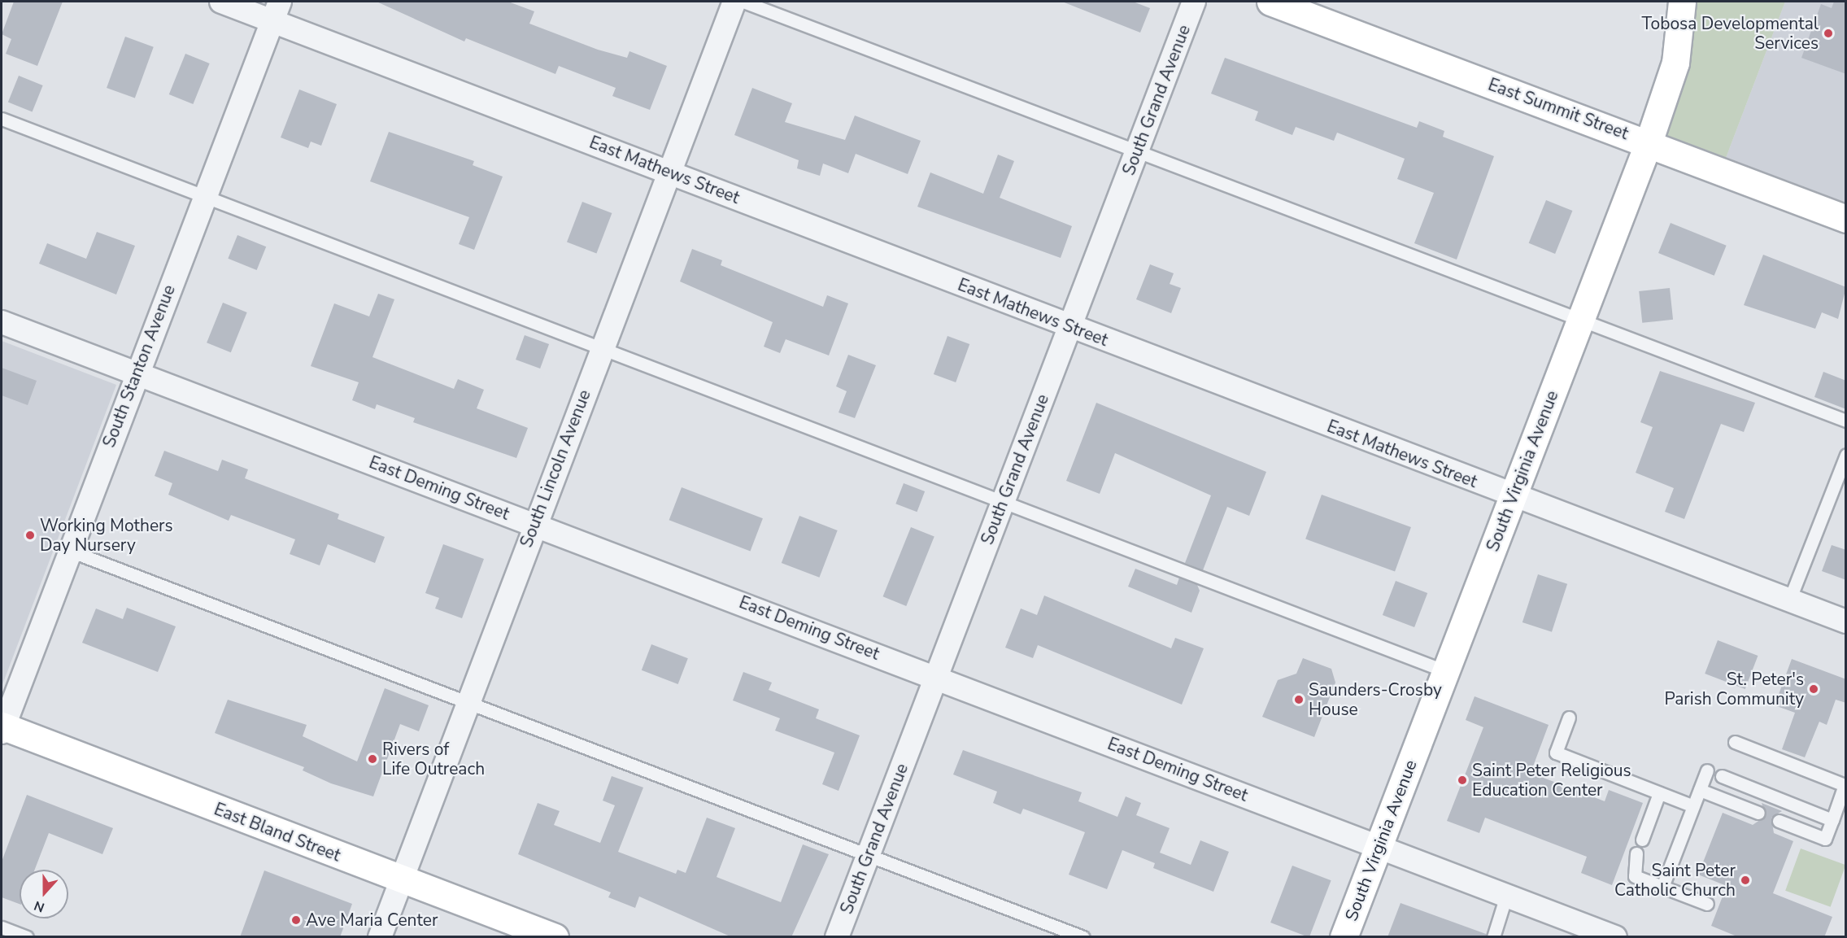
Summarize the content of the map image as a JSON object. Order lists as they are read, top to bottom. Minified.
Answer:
{"streets":{"street":["South Grand Avenue","East Summit Street","East Mathews Street","South Stanton Avenue","South Lincoln Avenue","South Virginia Avenue","East Deming Street","East Bland Street"]},"crossings":[["South Grand Avenue","East Mathews Street"],["South Grand Avenue","East Deming Street"],["East Summit Street","South Virginia Avenue"],["East Mathews Street","South Stanton Avenue"],["East Mathews Street","South Lincoln Avenue"],["East Mathews Street","South Virginia Avenue"],["South Stanton Avenue","East Deming Street"],["South Stanton Avenue","East Bland Street"],["South Lincoln Avenue","East Deming Street"],["South Lincoln Avenue","East Bland Street"],["South Virginia Avenue","East Deming Street"]],"places":["Tobosa Developmental Services","Working Mothers Day Nursery","St. Peter's Parish Community","Saunders-Crosby House","Rivers of Life Outreach","Saint Peter Religious Education Center","Saint Peter Catholic Church","Ave Maria Center"],"north":"bottom"}
